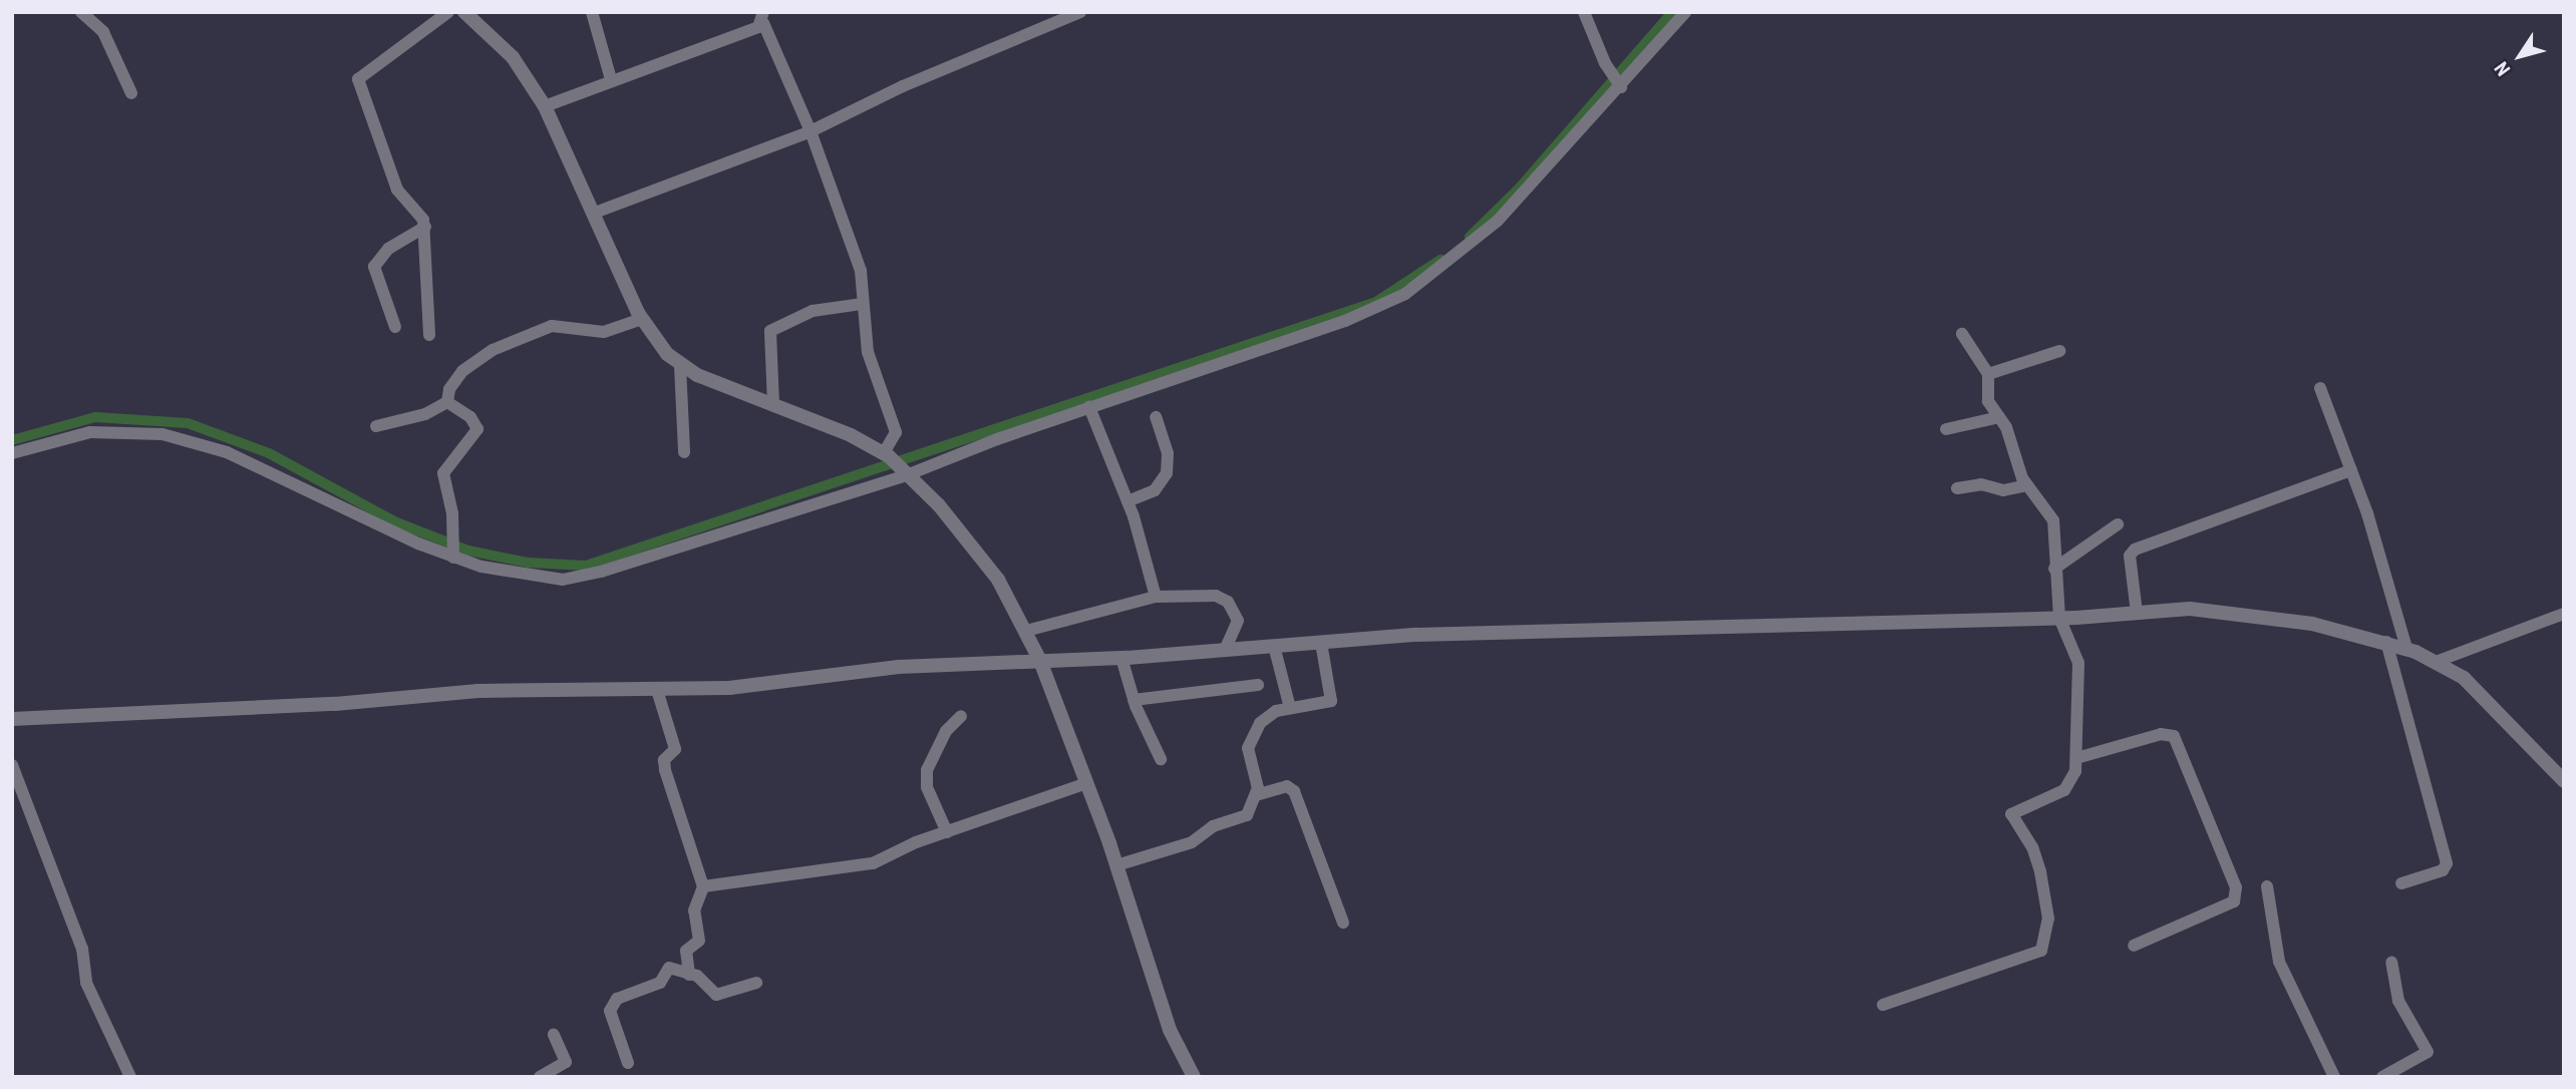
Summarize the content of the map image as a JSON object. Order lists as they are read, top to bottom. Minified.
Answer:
{"north":"bottom left"}
